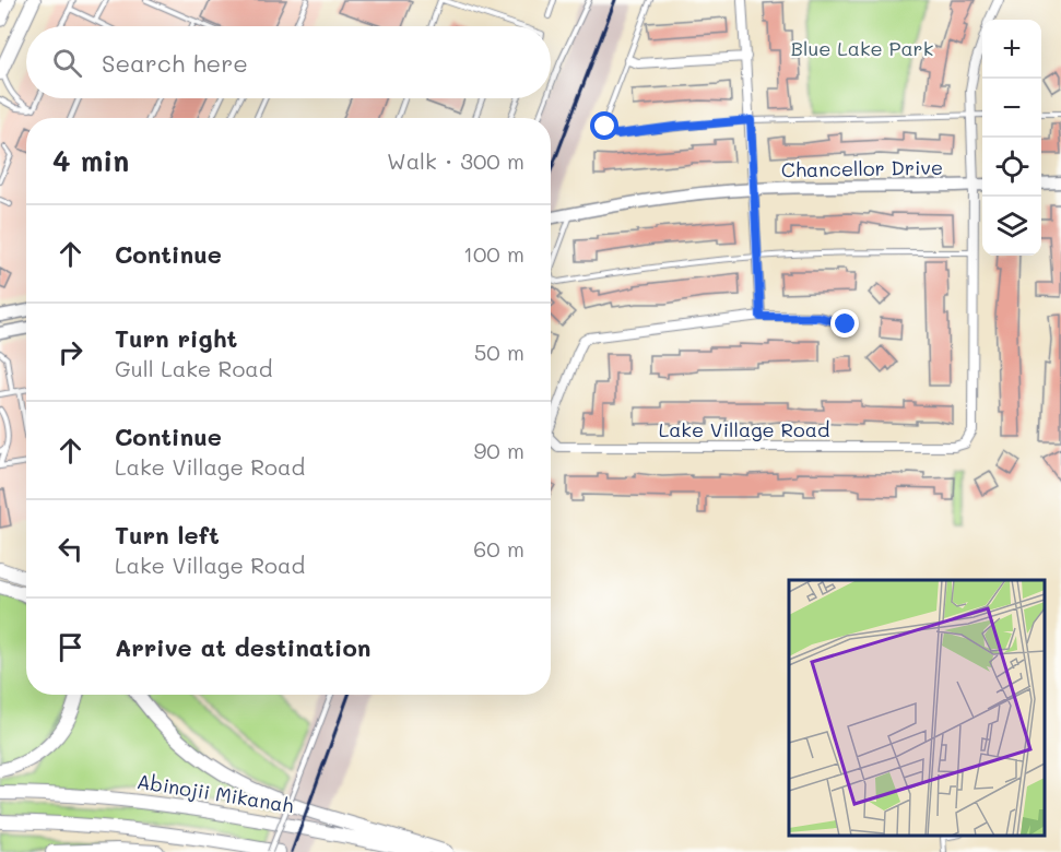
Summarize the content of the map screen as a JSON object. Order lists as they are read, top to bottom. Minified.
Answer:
{"streets":{"main road":["Abinojii Mikanah"],"street":["Chancellor Drive","Lake Village Road"]},"crossings":[["Chancellor Drive","Lake Village Road"]],"parks":["Blue Lake Park"],"page":{"map_buttons":["+","−"],"search":"Search here","heading":["4 min","Walk · 300 m"],"list":[["Continue","100 m"],["Turn right","Gull Lake Road","50 m"],["Continue","Lake Village Road","90 m"],["Turn left","Lake Village Road","60 m"],"Arrive at destination"]}}
